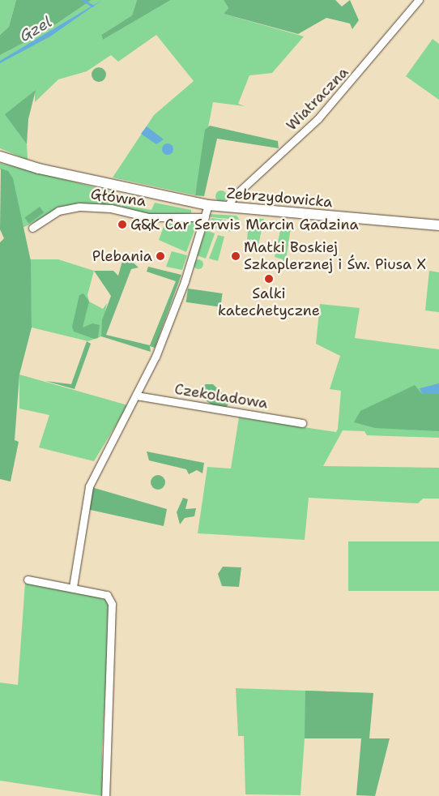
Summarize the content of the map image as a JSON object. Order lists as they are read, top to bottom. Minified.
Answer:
{"streets":{"street":["Wiatraczna","Główna","Zebrzydowicka","Czekoladowa"]},"crossings":[["Wiatraczna","Zebrzydowicka"],["Główna","Zebrzydowicka"]],"water":["Gzel"],"places":["G&K Car Serwis Marcin Gadzina","Plebania","Matki Boskiej Szkaplerznej i Św. Piusa X","Salki katechetyczne"]}
